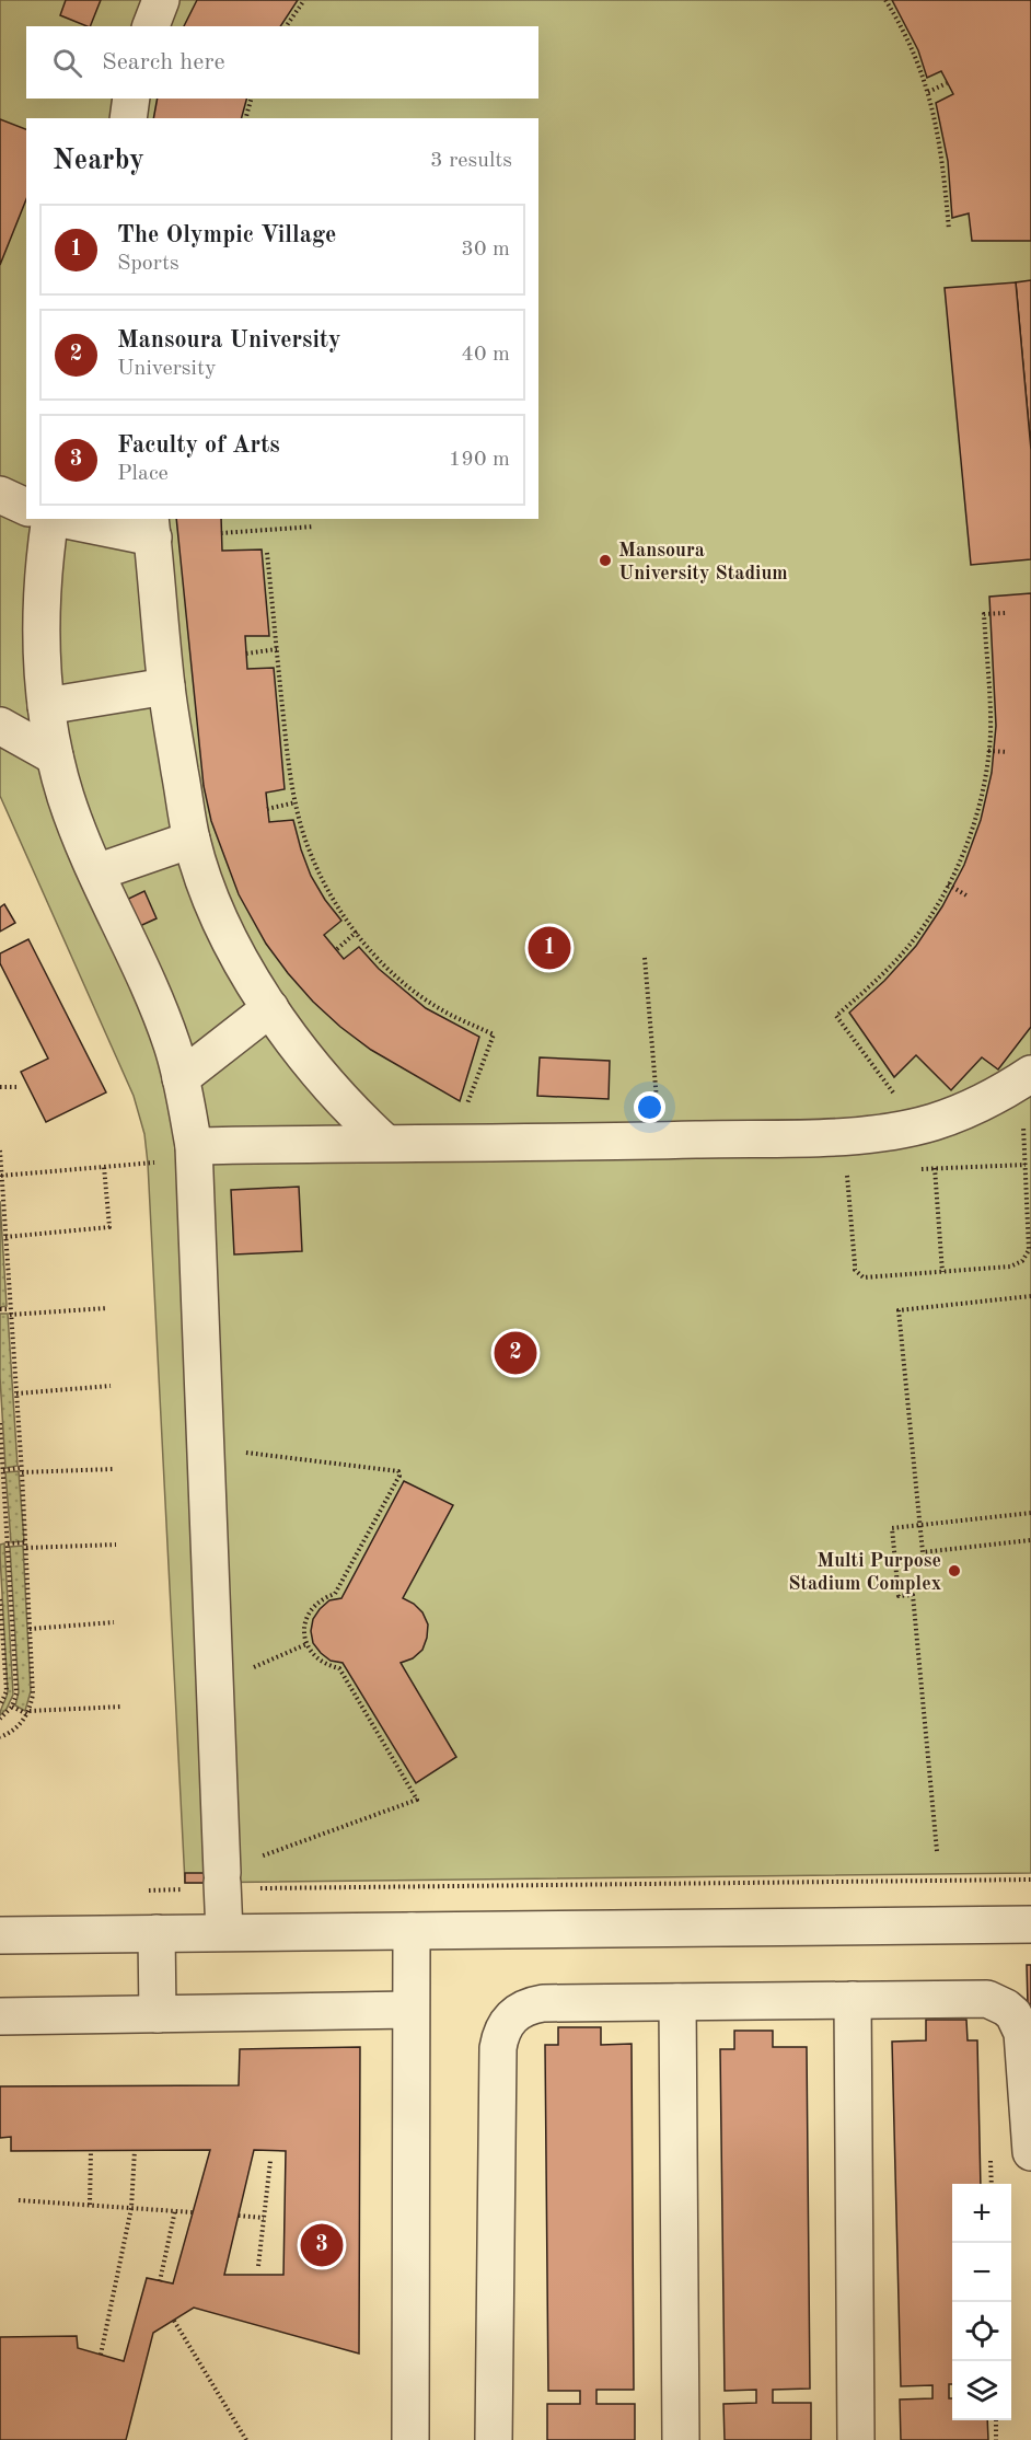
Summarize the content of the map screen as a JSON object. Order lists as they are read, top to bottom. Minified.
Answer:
{"places":["Mansoura University Stadium","Multi Purpose Stadium Complex"],"page":{"search":"Search here","heading":["Nearby","3 results"],"list":[{"mark":"1","name":"The Olympic Village","note":"Sports","value":"30 m"},{"mark":"2","name":"Mansoura University","note":"University","value":"40 m"},{"mark":"3","name":"Faculty of Arts","note":"Place","value":"190 m"}],"pins":["1","2","3"],"map_buttons":["+","−"]}}
